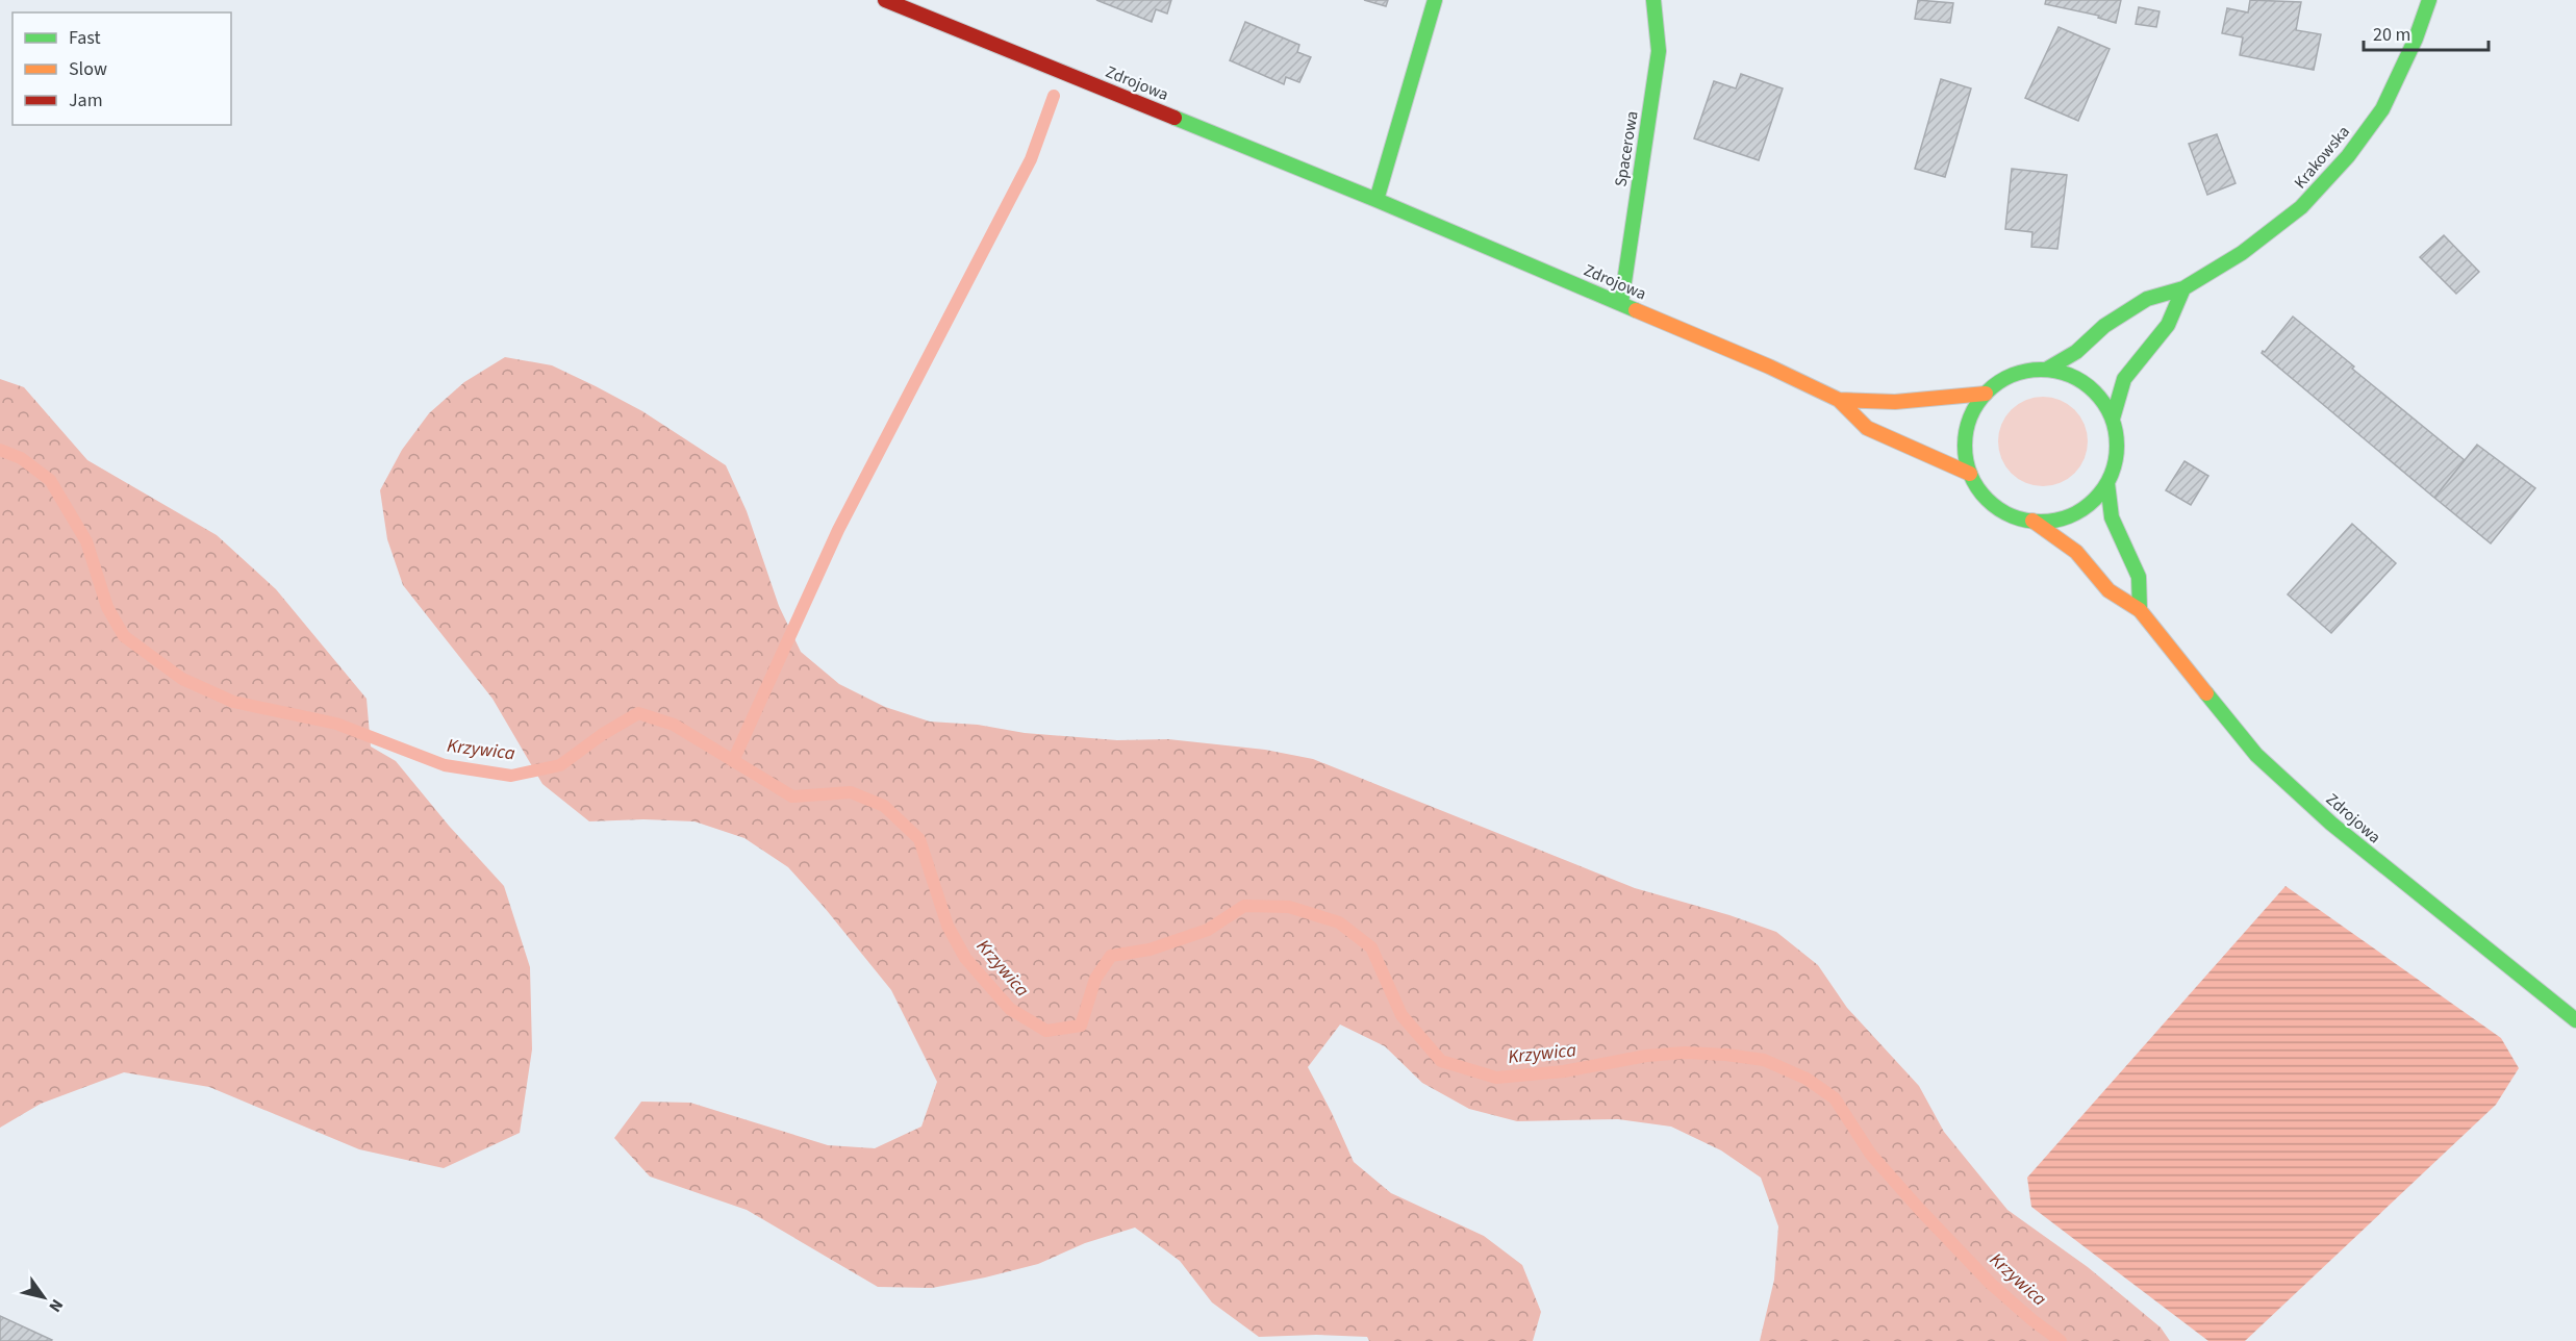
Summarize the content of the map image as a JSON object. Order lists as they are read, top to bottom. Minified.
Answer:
{"streets":{"street":["Zdrojowa","Spacerowa","Krakowska"]},"crossings":[["Zdrojowa","Spacerowa"],["Zdrojowa","Krakowska"]],"water":["Krzywica"],"legend":["Fast","Slow","Jam"],"scale_bar":"20 m","north":"bottom right"}
